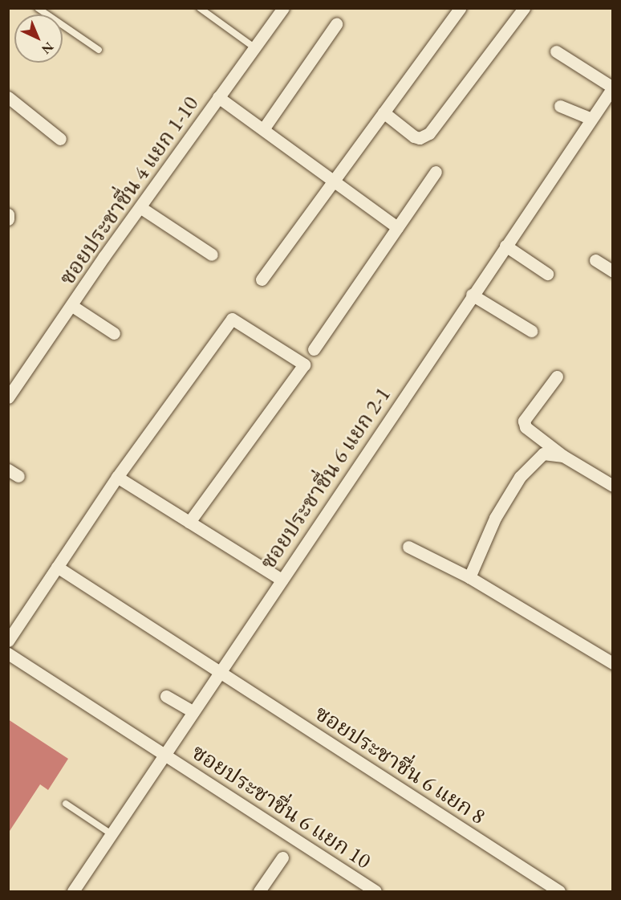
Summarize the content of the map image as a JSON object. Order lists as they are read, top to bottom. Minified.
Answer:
{"streets":{"street":["ซอยประชาชื่น 4 แยก 1-10","ซอยประชาชื่น 6 แยก 2-1","ซอยประชาชื่น 6 แยก 8","ซอยประชาชื่น 6 แยก 10"]},"crossings":[["ซอยประชาชื่น 6 แยก 2-1","ซอยประชาชื่น 6 แยก 8"],["ซอยประชาชื่น 6 แยก 2-1","ซอยประชาชื่น 6 แยก 10"]],"north":"bottom right"}
